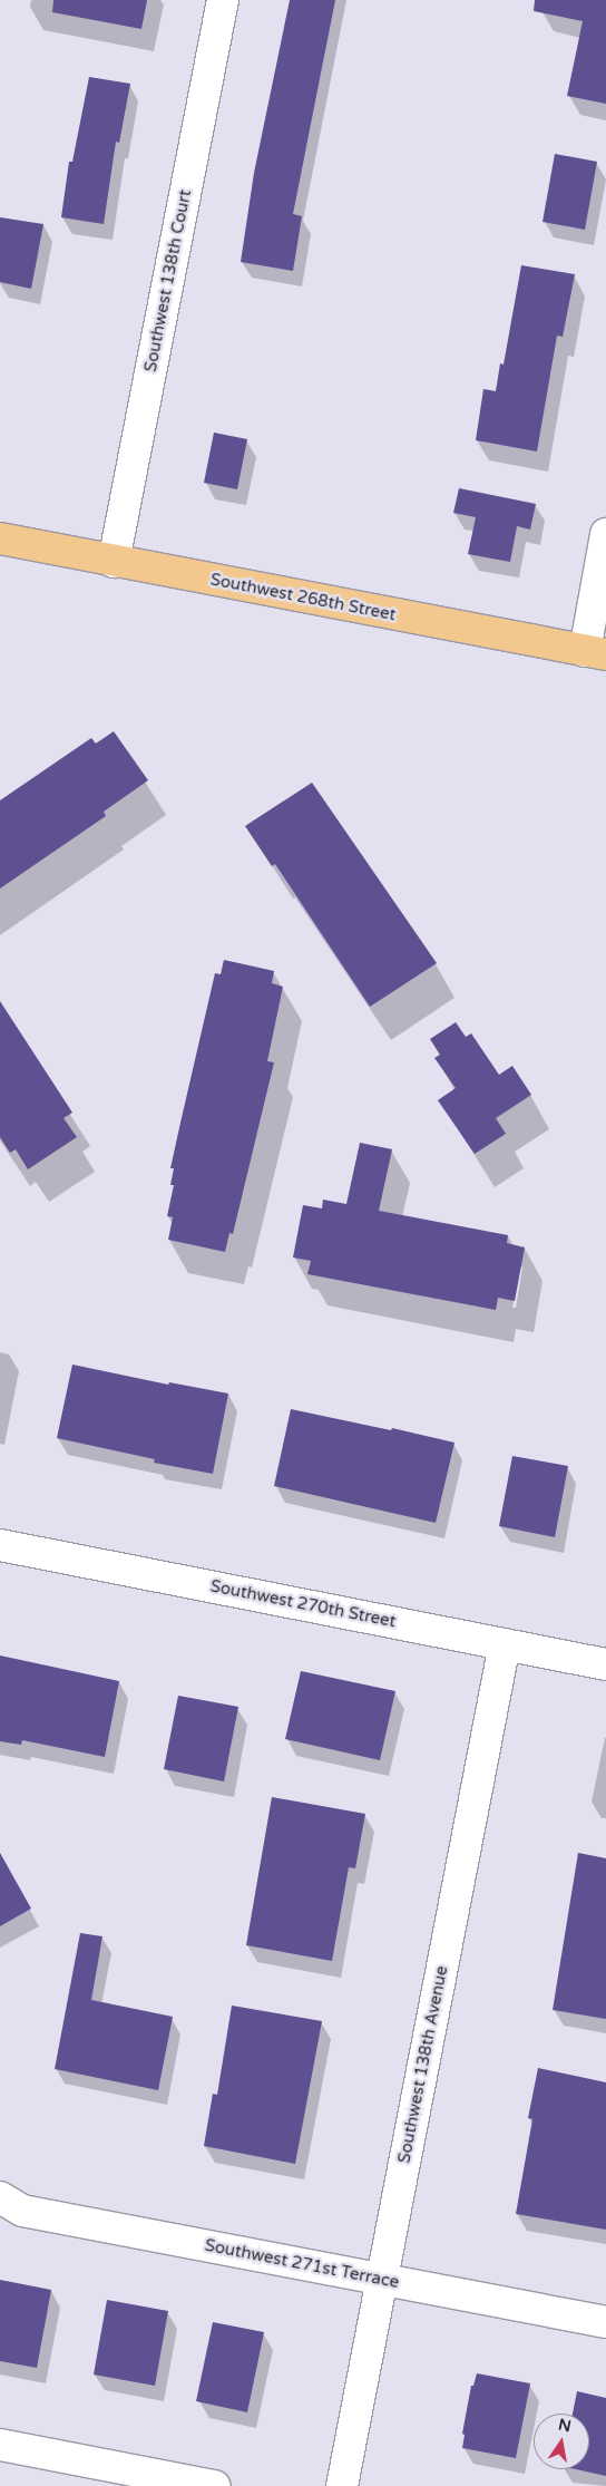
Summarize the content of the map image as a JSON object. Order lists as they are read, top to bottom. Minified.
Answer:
{"streets":{"main road":["Southwest 268th Street"],"street":["Southwest 138th Court","Southwest 270th Street","Southwest 138th Avenue","Southwest 271st Terrace"]},"crossings":[["Southwest 138th Court","Southwest 268th Street"],["Southwest 270th Street","Southwest 138th Avenue"],["Southwest 138th Avenue","Southwest 271st Terrace"]],"north":"top"}
